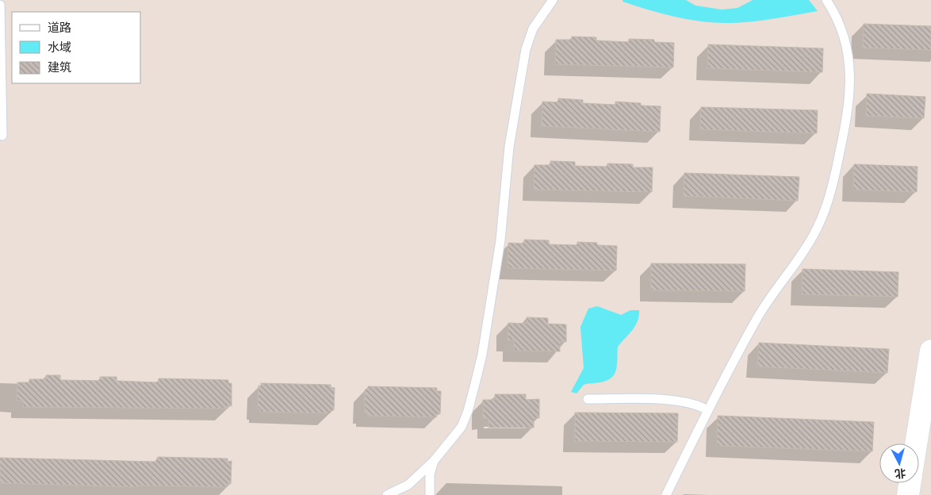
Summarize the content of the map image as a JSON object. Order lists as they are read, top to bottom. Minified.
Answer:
{"legend":["道路","水域","建筑"],"north":"bottom"}
